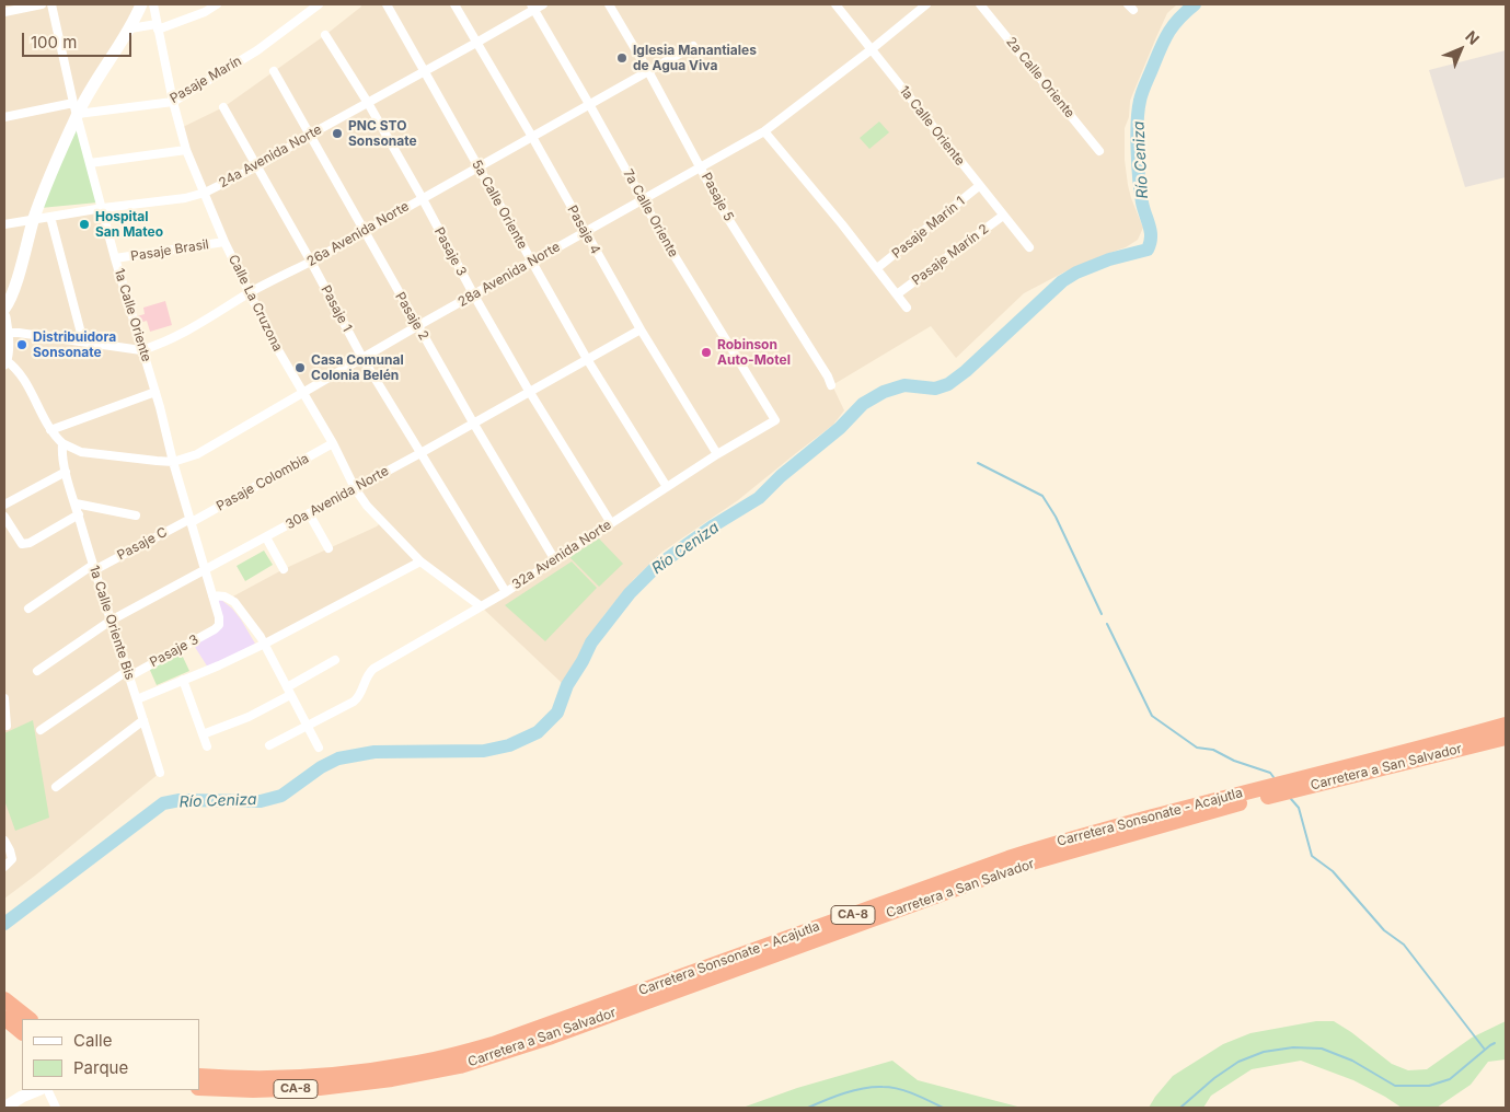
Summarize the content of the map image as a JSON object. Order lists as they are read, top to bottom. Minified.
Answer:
{"streets":{"highway":["Carretera a San Salvador","Carretera Sonsonate - Acajutla","CA-8"],"street":["2a Calle Oriente","Pasaje Marín","1a Calle Oriente","24a Avenida Norte","Pasaje 5","5a Calle Oriente","7a Calle Oriente","Pasaje Marín 1","Pasaje 4","26a Avenida Norte","Pasaje Brasil","Pasaje 3","Pasaje Marín 2","28a Avenida Norte","Calle La Cruzona","Pasaje 1","Pasaje 2","Pasaje Colombia","30a Avenida Norte","Pasaje C","32a Avenida Norte","1a Calle Oriente Bis"]},"crossings":[["Pasaje Marín","1a Calle Oriente"],["Pasaje Marín","Calle La Cruzona"],["1a Calle Oriente","24a Avenida Norte"],["1a Calle Oriente","Pasaje Marín 1"],["1a Calle Oriente","26a Avenida Norte"],["1a Calle Oriente","Pasaje Brasil"],["1a Calle Oriente","Pasaje 3"],["1a Calle Oriente","Pasaje Marín 2"],["1a Calle Oriente","28a Avenida Norte"],["1a Calle Oriente","Pasaje Colombia"],["1a Calle Oriente","30a Avenida Norte"],["1a Calle Oriente","Pasaje C"],["24a Avenida Norte","5a Calle Oriente"],["24a Avenida Norte","7a Calle Oriente"],["24a Avenida Norte","Pasaje 4"],["24a Avenida Norte","Pasaje 3"],["24a Avenida Norte","Calle La Cruzona"],["24a Avenida Norte","Pasaje 1"],["24a Avenida Norte","Pasaje 2"],["Pasaje 5","26a Avenida Norte"],["Pasaje 5","28a Avenida Norte"],["5a Calle Oriente","26a Avenida Norte"],["5a Calle Oriente","28a Avenida Norte"],["5a Calle Oriente","30a Avenida Norte"],["5a Calle Oriente","32a Avenida Norte"],["7a Calle Oriente","26a Avenida Norte"],["7a Calle Oriente","28a Avenida Norte"],["7a Calle Oriente","32a Avenida Norte"],["Pasaje 4","26a Avenida Norte"],["Pasaje 4","28a Avenida Norte"],["Pasaje 4","30a Avenida Norte"],["Pasaje 4","32a Avenida Norte"],["26a Avenida Norte","Pasaje 3"],["26a Avenida Norte","Calle La Cruzona"],["26a Avenida Norte","Pasaje 1"],["26a Avenida Norte","Pasaje 2"],["Pasaje Brasil","Calle La Cruzona"],["Pasaje 3","28a Avenida Norte"],["Pasaje 3","30a Avenida Norte"],["Pasaje 3","32a Avenida Norte"],["Pasaje 3","1a Calle Oriente Bis"],["28a Avenida Norte","Calle La Cruzona"],["28a Avenida Norte","Pasaje 1"],["28a Avenida Norte","Pasaje 2"],["28a Avenida Norte","1a Calle Oriente Bis"],["Calle La Cruzona","Pasaje Colombia"],["Calle La Cruzona","30a Avenida Norte"],["Calle La Cruzona","32a Avenida Norte"],["Pasaje 1","30a Avenida Norte"],["Pasaje 1","32a Avenida Norte"],["Pasaje 2","30a Avenida Norte"],["Pasaje 2","32a Avenida Norte"],["Pasaje Colombia","Pasaje C"],["30a Avenida Norte","1a Calle Oriente Bis"],["Pasaje C","1a Calle Oriente Bis"]],"water":["Río Ceniza"],"places":["Iglesia Manantiales de Agua Viva","PNC STO Sonsonate","Hospital San Mateo","Distribuidora Sonsonate","Robinson Auto-Motel","Casa Comunal Colonia Belén"],"legend":["Calle","Parque"],"scale_bar":"100 m","north":"top right"}
